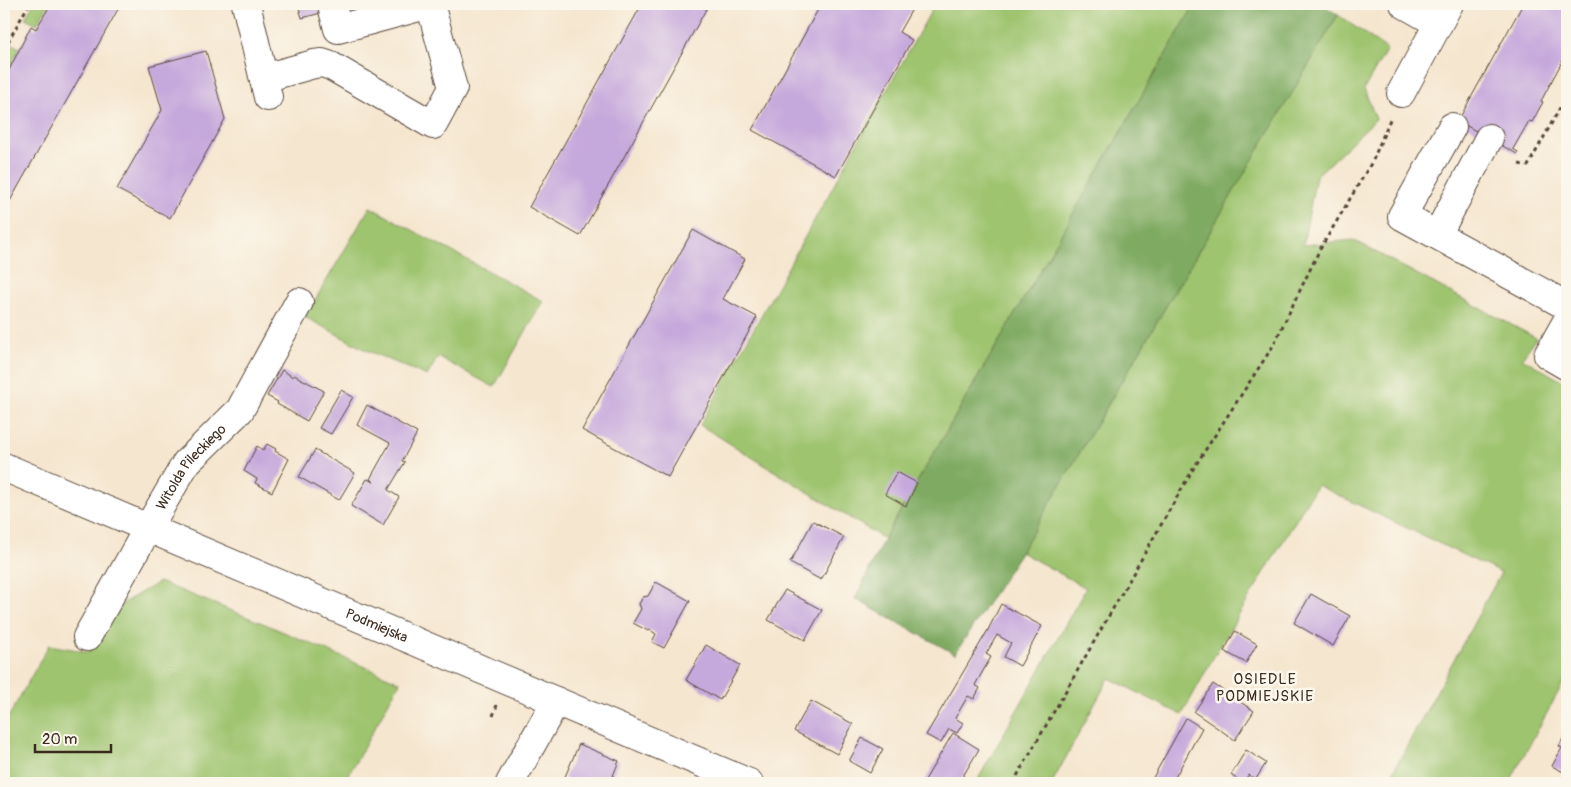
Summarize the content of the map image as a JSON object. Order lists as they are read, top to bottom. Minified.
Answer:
{"streets":{"street":["Witolda Pileckiego","Podmiejska"]},"crossings":[["Witolda Pileckiego","Podmiejska"]],"districts":["OSIEDLE PODMIEJSKIE"],"scale_bar":"20 m"}
